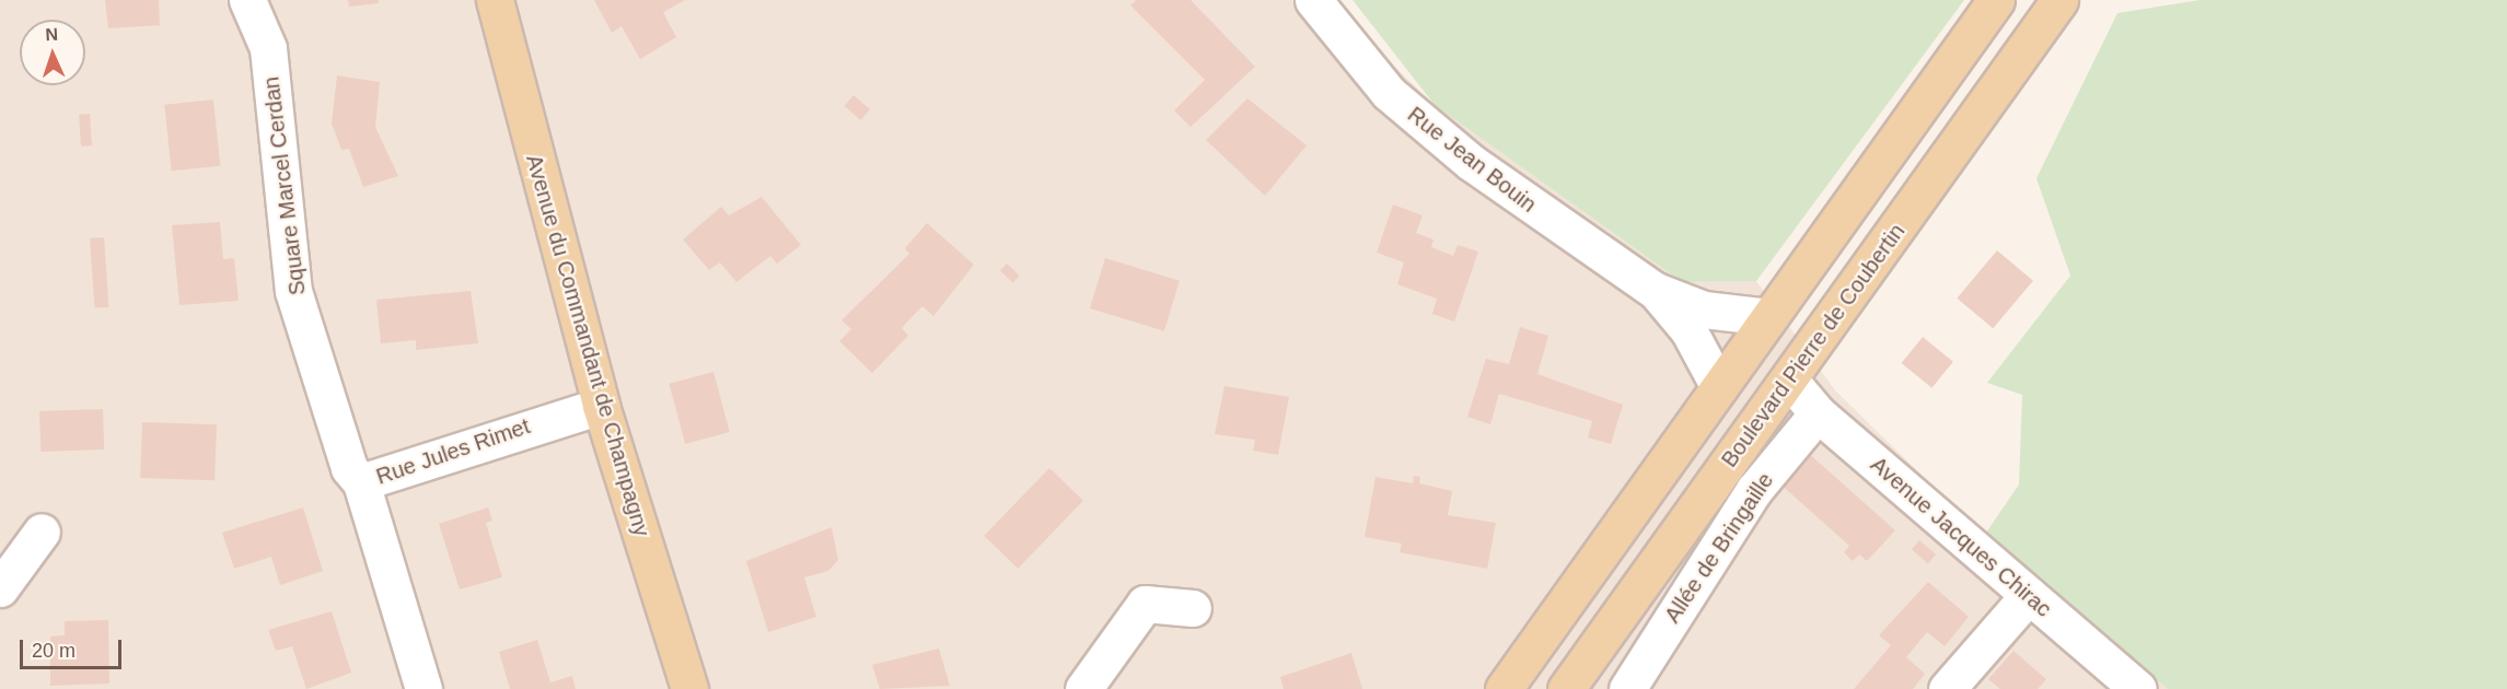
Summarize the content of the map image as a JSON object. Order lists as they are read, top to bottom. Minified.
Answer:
{"streets":{"main road":["Avenue du Commandant de Champagny","Boulevard Pierre de Coubertin"],"street":["Rue Jean Bouin","Square Marcel Cerdan","Rue Jules Rimet","Avenue Jacques Chirac","Allée de Bringaille"]},"crossings":[["Square Marcel Cerdan","Rue Jules Rimet"],["Avenue du Commandant de Champagny","Rue Jules Rimet"],["Boulevard Pierre de Coubertin","Avenue Jacques Chirac"],["Avenue Jacques Chirac","Allée de Bringaille"]],"scale_bar":"20 m","north":"top"}
